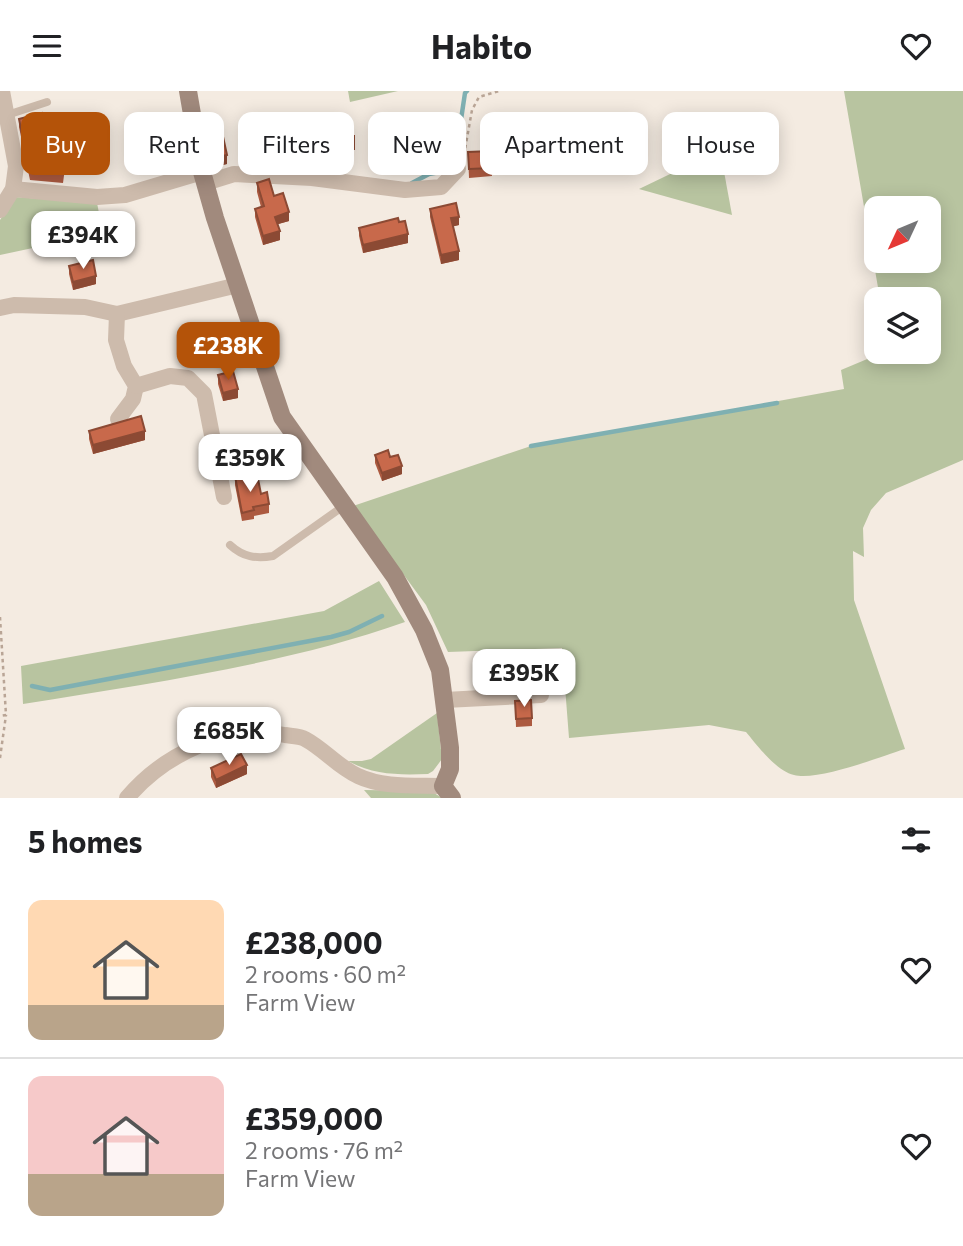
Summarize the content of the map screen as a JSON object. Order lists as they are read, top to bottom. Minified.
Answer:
{"north":"bottom left","page":{"header":"Habito","chip":["Buy","Rent","Filters","New","Apartment","House"],"price":["£394K","£238K","£359K","£395K","£685K"],"heading":"5 homes","list":[{"name":"£238,000","note":"2 rooms · 60 m² · Farm View"},{"name":"£359,000","note":"2 rooms · 76 m² · Farm View"}]}}
